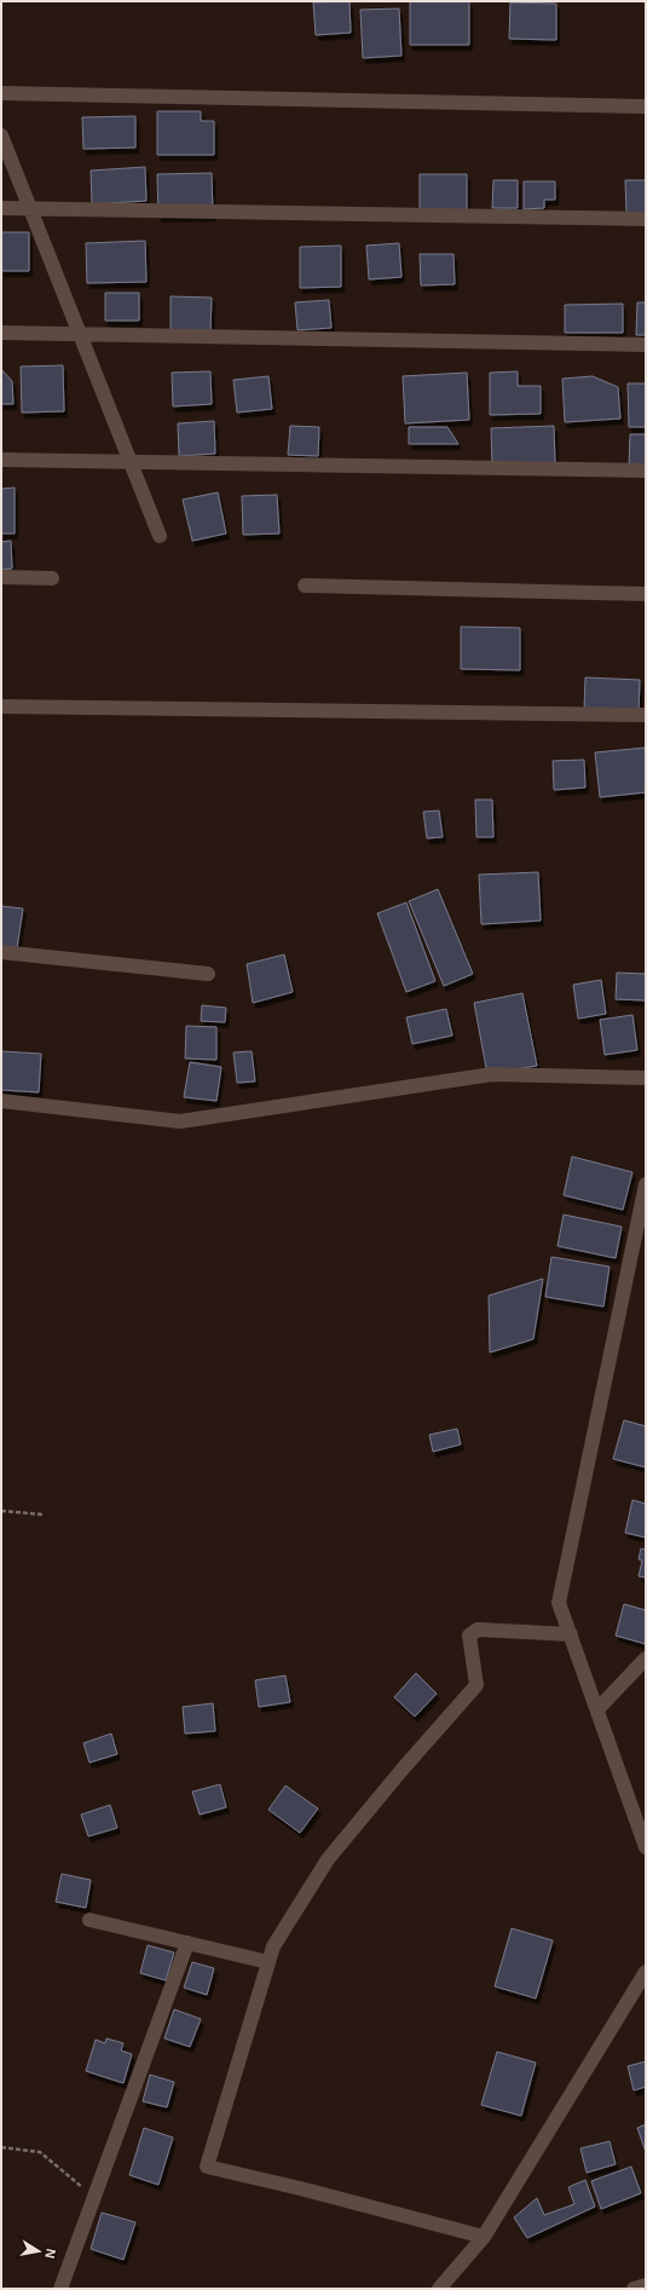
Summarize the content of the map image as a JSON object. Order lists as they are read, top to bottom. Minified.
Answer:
{"north":"right"}
